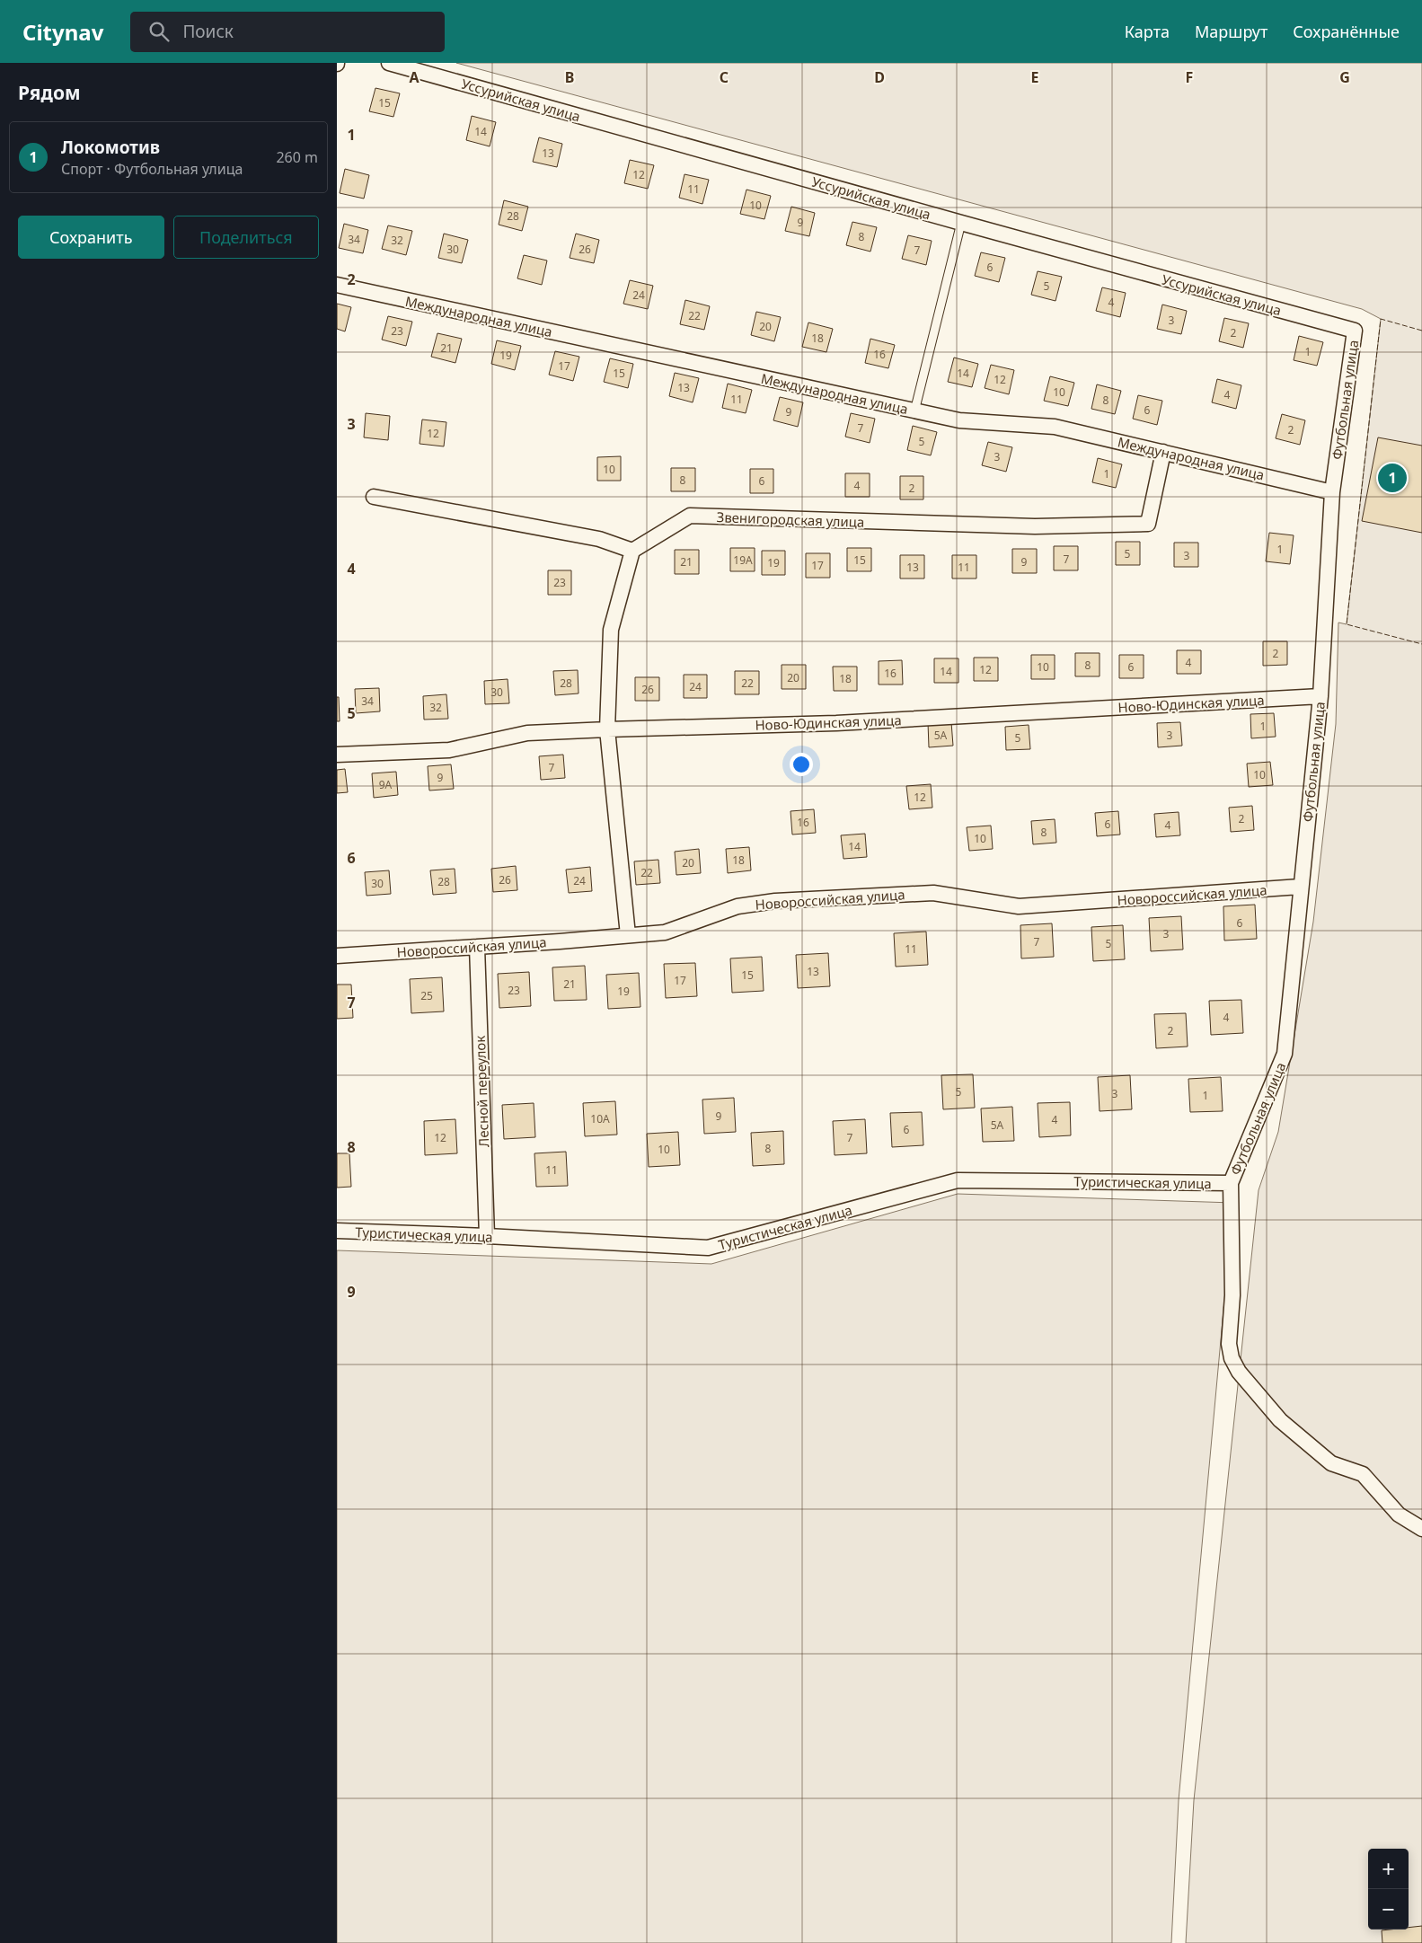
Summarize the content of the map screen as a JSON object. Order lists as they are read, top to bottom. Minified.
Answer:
{"streets":{"street":["Уссурийская улица","Международная улица","Футбольная улица","Звенигородская улица","Ново-Юдинская улица","Новороссийская улица","Лесной переулок","Туристическая улица"]},"crossings":[["Уссурийская улица","Футбольная улица"],["Международная улица","Футбольная улица"],["Международная улица","Звенигородская улица"],["Футбольная улица","Ново-Юдинская улица"],["Футбольная улица","Новороссийская улица"],["Футбольная улица","Туристическая улица"],["Новороссийская улица","Лесной переулок"],["Лесной переулок","Туристическая улица"]],"house_numbers":["15","14","13","12","11","10","28","9","8","34","32","30","26","7","6","5","24","4","22","3","20","23","2","18","21","1","16","19","17","15","14","12","13","10","4","11","8","6","9","7","2","12","5","3","10","1","8","6","4","2","1","5","3","7","19А","15","21","9","19","17","13","11","23","2","4","8","10","6","12","14","16","20","18","28","22","24","26","30","34","32","1","5А","3","5","7","10","9","9А","12","2","16","6","4","8","10","14","18","20","22","26","24","28","30","6","3","7","5","11","13","15","17","21","23","19","25","4","2","5","3","1","9","10А","4","5А","6","12","7","8","10","11"],"page":{"header":"Citynav","search":"Поиск","nav":["Карта","Маршрут","Сохранённые"],"heading":"Рядом","list":[{"mark":"1","name":"Локомотив","note":"Спорт · Футбольная улица","value":"260 m"}],"buttons":["Сохранить","Поделиться"],"pins":"1","map_buttons":["+","−"]},"grid":{"columns":["A","B","C","D","E","F","G"],"rows":["1","2","3","4","5","6","7","8","9"]}}
